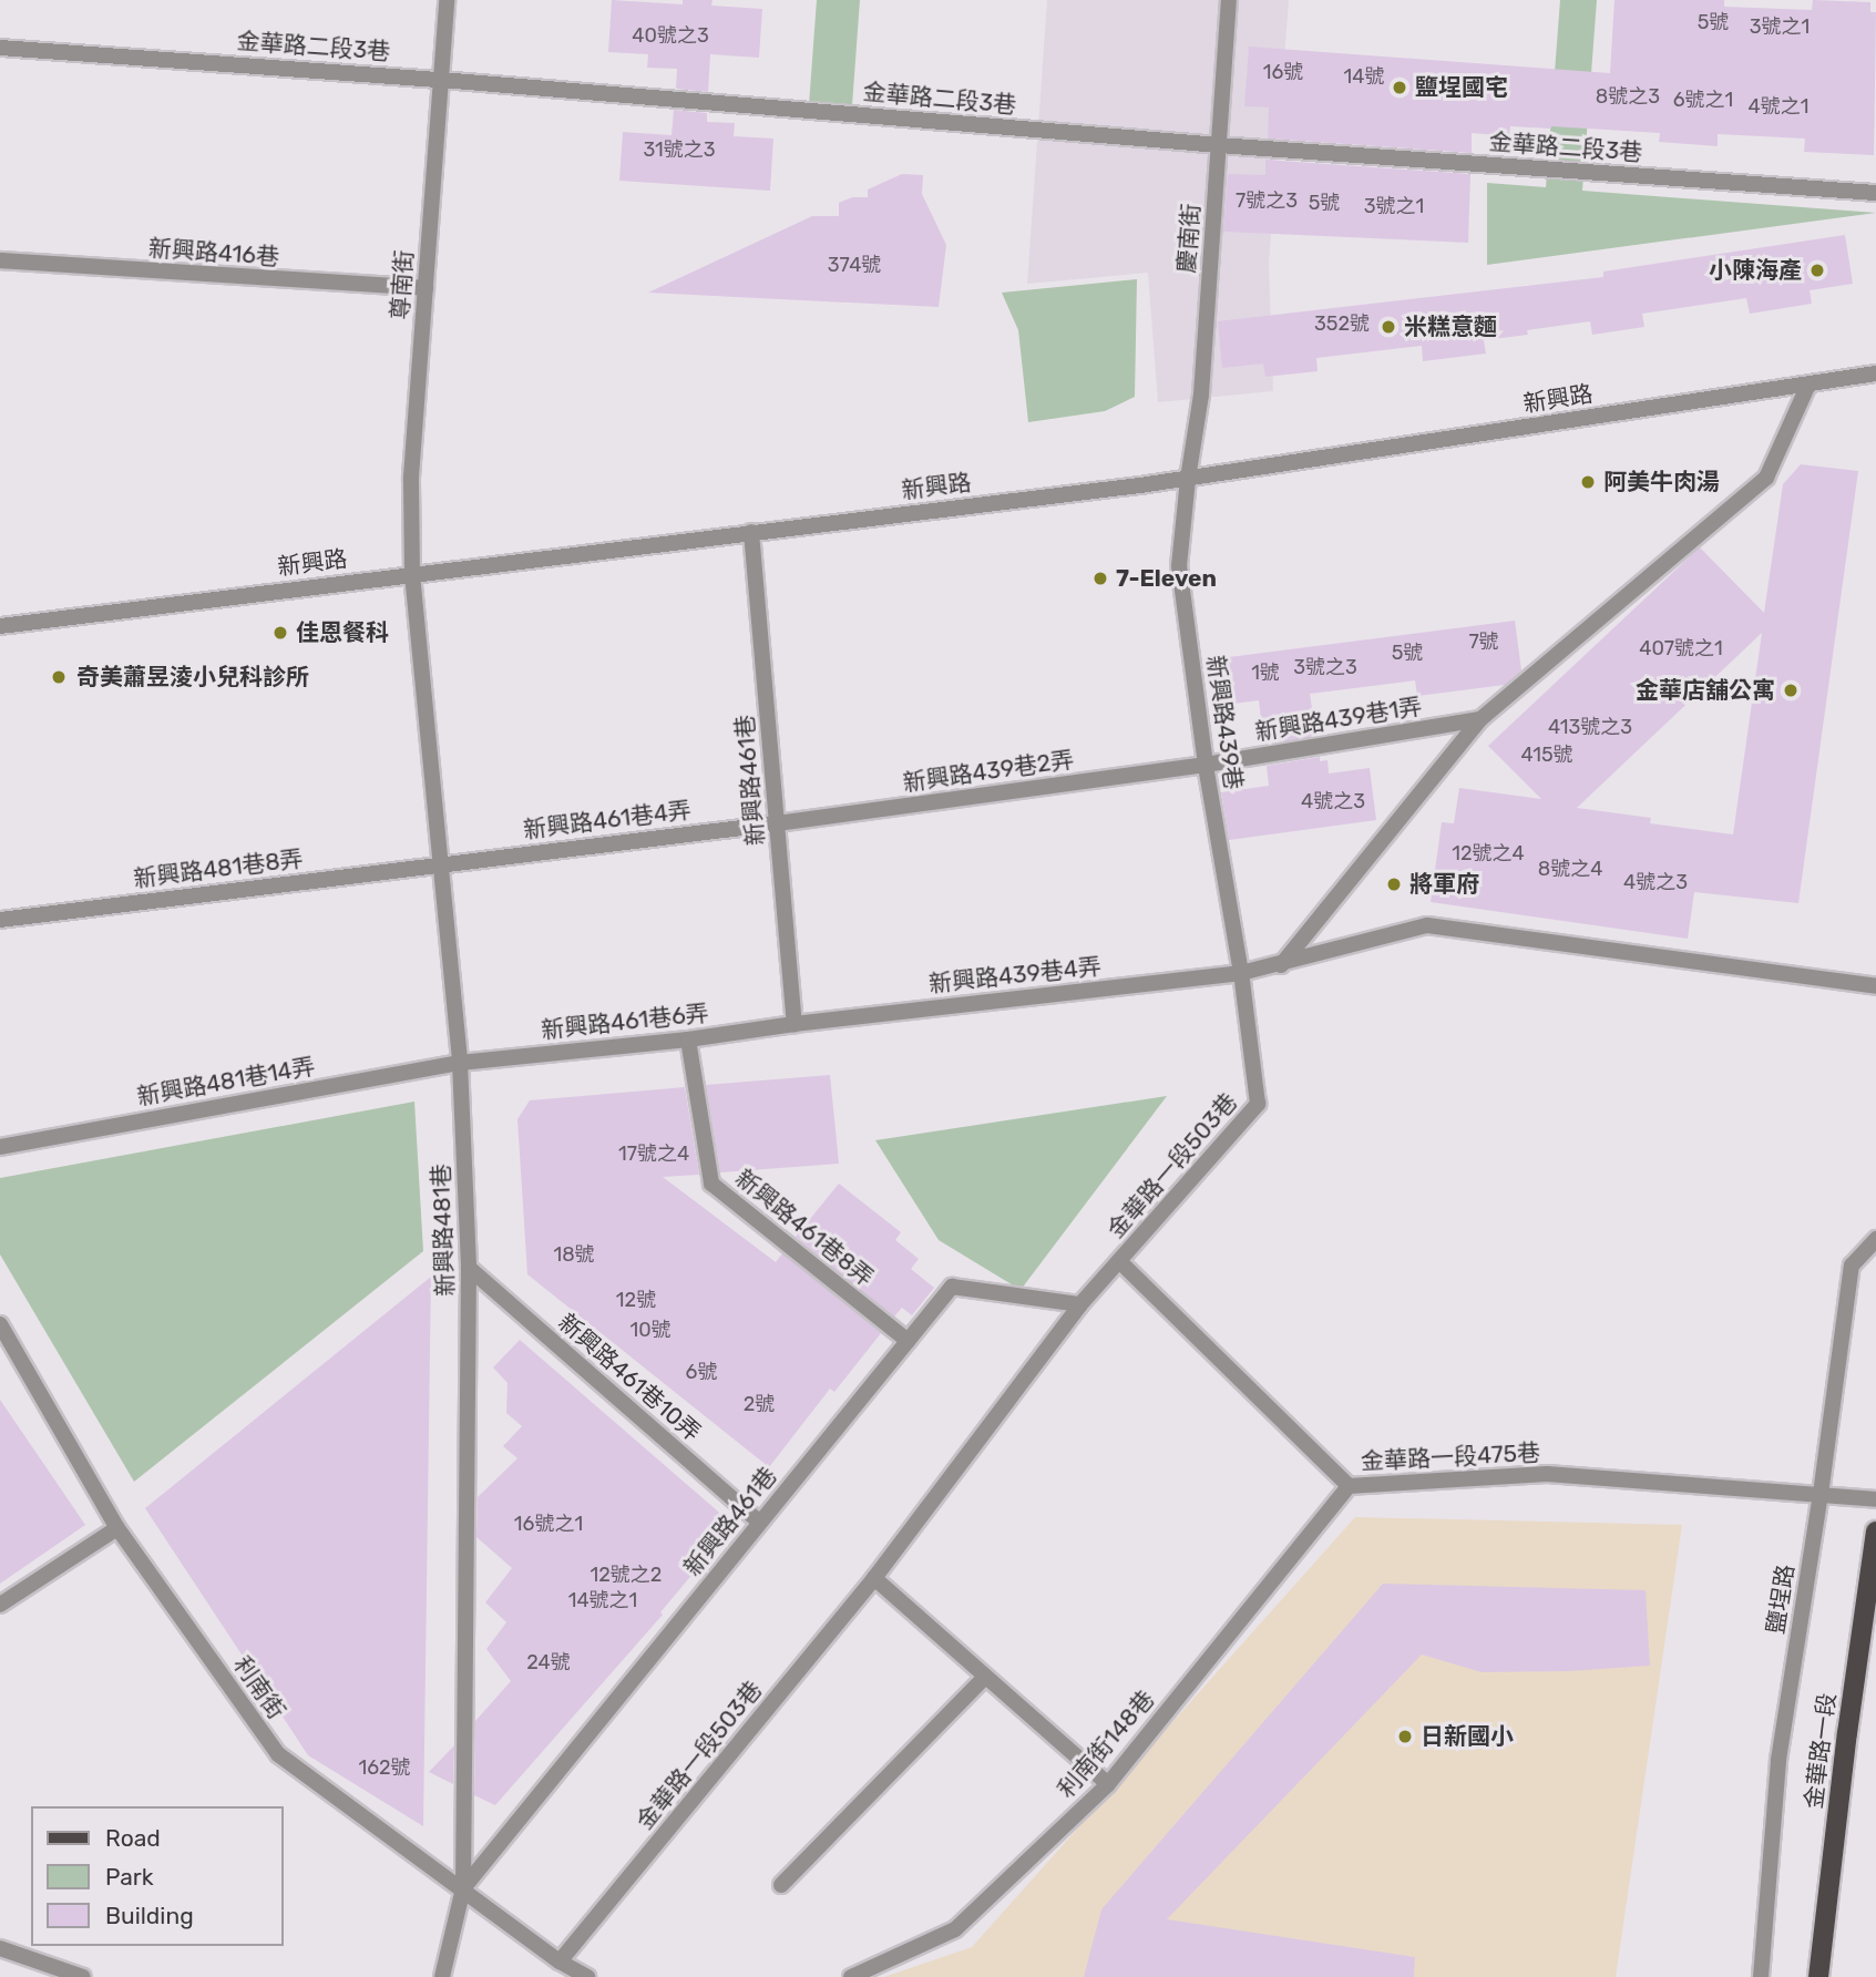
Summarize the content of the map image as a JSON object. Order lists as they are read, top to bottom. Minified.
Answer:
{"streets":{"main road":["金華路一段"],"street":["金華路二段3巷","慶南街","新興路416巷","尊南街","新興路","新興路439巷1弄","新興路439巷","新興路439巷2弄","新興路461巷","新興路461巷4弄","新興路481巷8弄","新興路439巷4弄","新興路461巷6弄","新興路481巷14弄","金華路一段503巷","新興路461巷8弄","新興路481巷","新興路461巷10弄","金華路一段475巷","鹽埕路","利南街","利南街148巷"]},"crossings":[["金華路二段3巷","慶南街"],["金華路二段3巷","尊南街"],["慶南街","新興路"],["慶南街","新興路439巷"],["新興路416巷","尊南街"],["尊南街","新興路"],["尊南街","新興路481巷"],["新興路","新興路439巷"],["新興路","新興路461巷"],["新興路","新興路481巷"],["新興路439巷1弄","新興路439巷"],["新興路439巷1弄","新興路439巷2弄"],["新興路439巷","新興路439巷2弄"],["新興路439巷","新興路439巷4弄"],["新興路439巷","金華路一段503巷"],["新興路439巷2弄","新興路461巷"],["新興路439巷2弄","新興路461巷4弄"],["新興路461巷","新興路461巷4弄"],["新興路461巷","新興路439巷4弄"],["新興路461巷","新興路461巷6弄"],["新興路461巷","金華路一段503巷"],["新興路461巷","新興路461巷8弄"],["新興路461巷","新興路481巷"],["新興路461巷","新興路461巷10弄"],["新興路461巷","利南街"],["新興路461巷4弄","新興路481巷8弄"],["新興路461巷4弄","新興路481巷"],["新興路481巷8弄","新興路481巷"],["新興路439巷4弄","新興路461巷6弄"],["新興路439巷4弄","金華路一段503巷"],["新興路461巷6弄","新興路481巷14弄"],["新興路461巷6弄","新興路461巷8弄"],["新興路461巷6弄","新興路481巷"],["新興路481巷14弄","新興路481巷"],["金華路一段503巷","金華路一段475巷"],["金華路一段503巷","利南街"],["新興路481巷","新興路461巷10弄"],["新興路481巷","利南街"],["金華路一段475巷","鹽埕路"],["金華路一段475巷","利南街148巷"]],"places":["鹽埕國宅","小陳海產","米糕意麵","阿美牛肉湯","7-Eleven","佳恩餐科","奇美蕭昱淩小兒科診所","金華店舖公寓","將軍府","日新國小"],"house_numbers":["5號","3號之1","40號之3","16號","14號","8號之3","6號之1","4號之1","31號之3","7號之3","5號","3號之1","374號","352號","7號","407號之1","5號","3號之3","1號","413號之3","415號","4號之3","12號之4","8號之4","4號之3","17號之4","18號","12號","10號","6號","2號","16號之1","12號之2","14號之1","24號","162號"],"legend":["Road","Park","Building"]}
